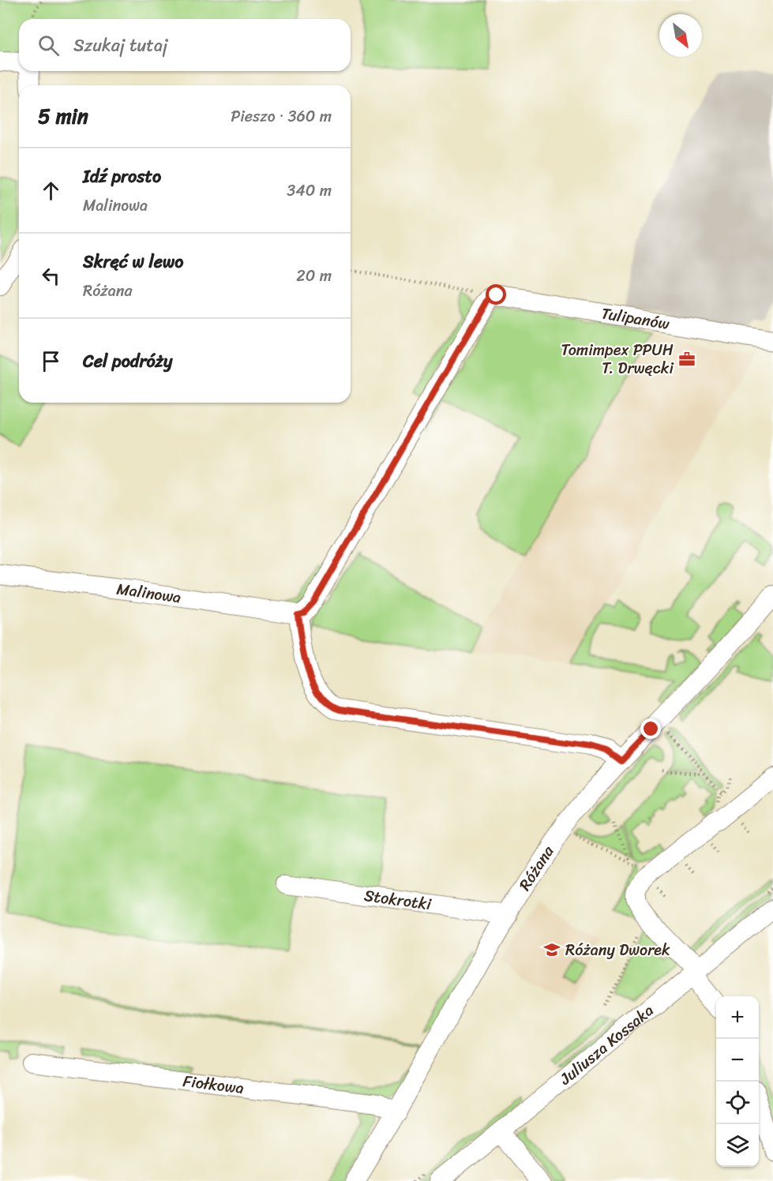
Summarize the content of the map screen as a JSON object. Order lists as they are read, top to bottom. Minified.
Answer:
{"streets":{"street":["Tulipanów","Malinowa","Różana","Stokrotki","Juliusza Kossaka","Fiołkowa"]},"crossings":[["Różana","Stokrotki"],["Różana","Fiołkowa"]],"places":{"office":["Tomimpex PPUH T. Drwęcki"],"school or university":["Różany Dworek"]},"north":"bottom right","page":{"search":"Szukaj tutaj","heading":["5 min","Pieszo · 360 m"],"list":[["Idź prosto","Malinowa","340 m"],["Skręć w lewo","Różana","20 m"],"Cel podróży"],"map_buttons":["+","−"]}}
